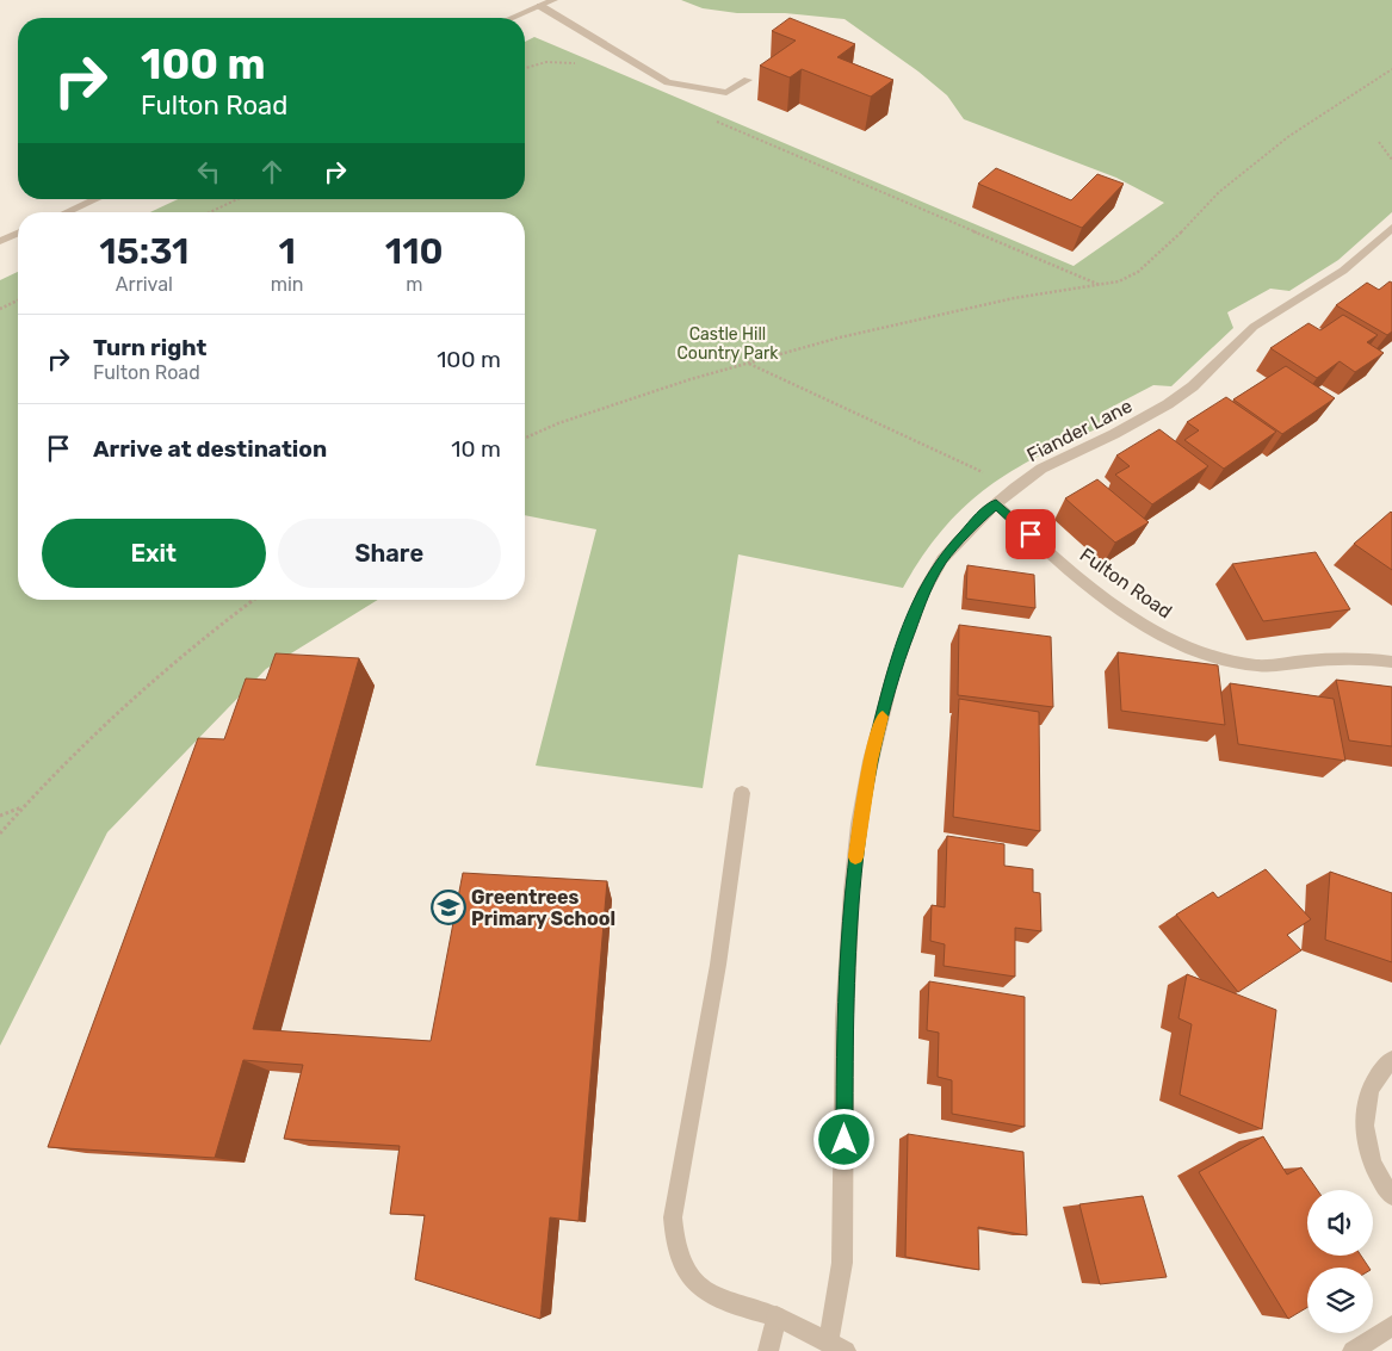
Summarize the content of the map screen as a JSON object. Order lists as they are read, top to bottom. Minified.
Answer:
{"streets":{"street":["Fiander Lane","Fulton Road"]},"crossings":[["Fiander Lane","Fulton Road"]],"parks":["Castle Hill Country Park"],"places":{"school or university":["Greentrees Primary School"]},"page":{"turn":["100 m","Fulton Road"],"eta":["15:31","Arrival","1","min","110","m"],"list":[{"name":"Turn right","note":"Fulton Road","value":"100 m"},{"name":"Arrive at destination","value":"10 m"}],"buttons":["Exit","Share"]}}
